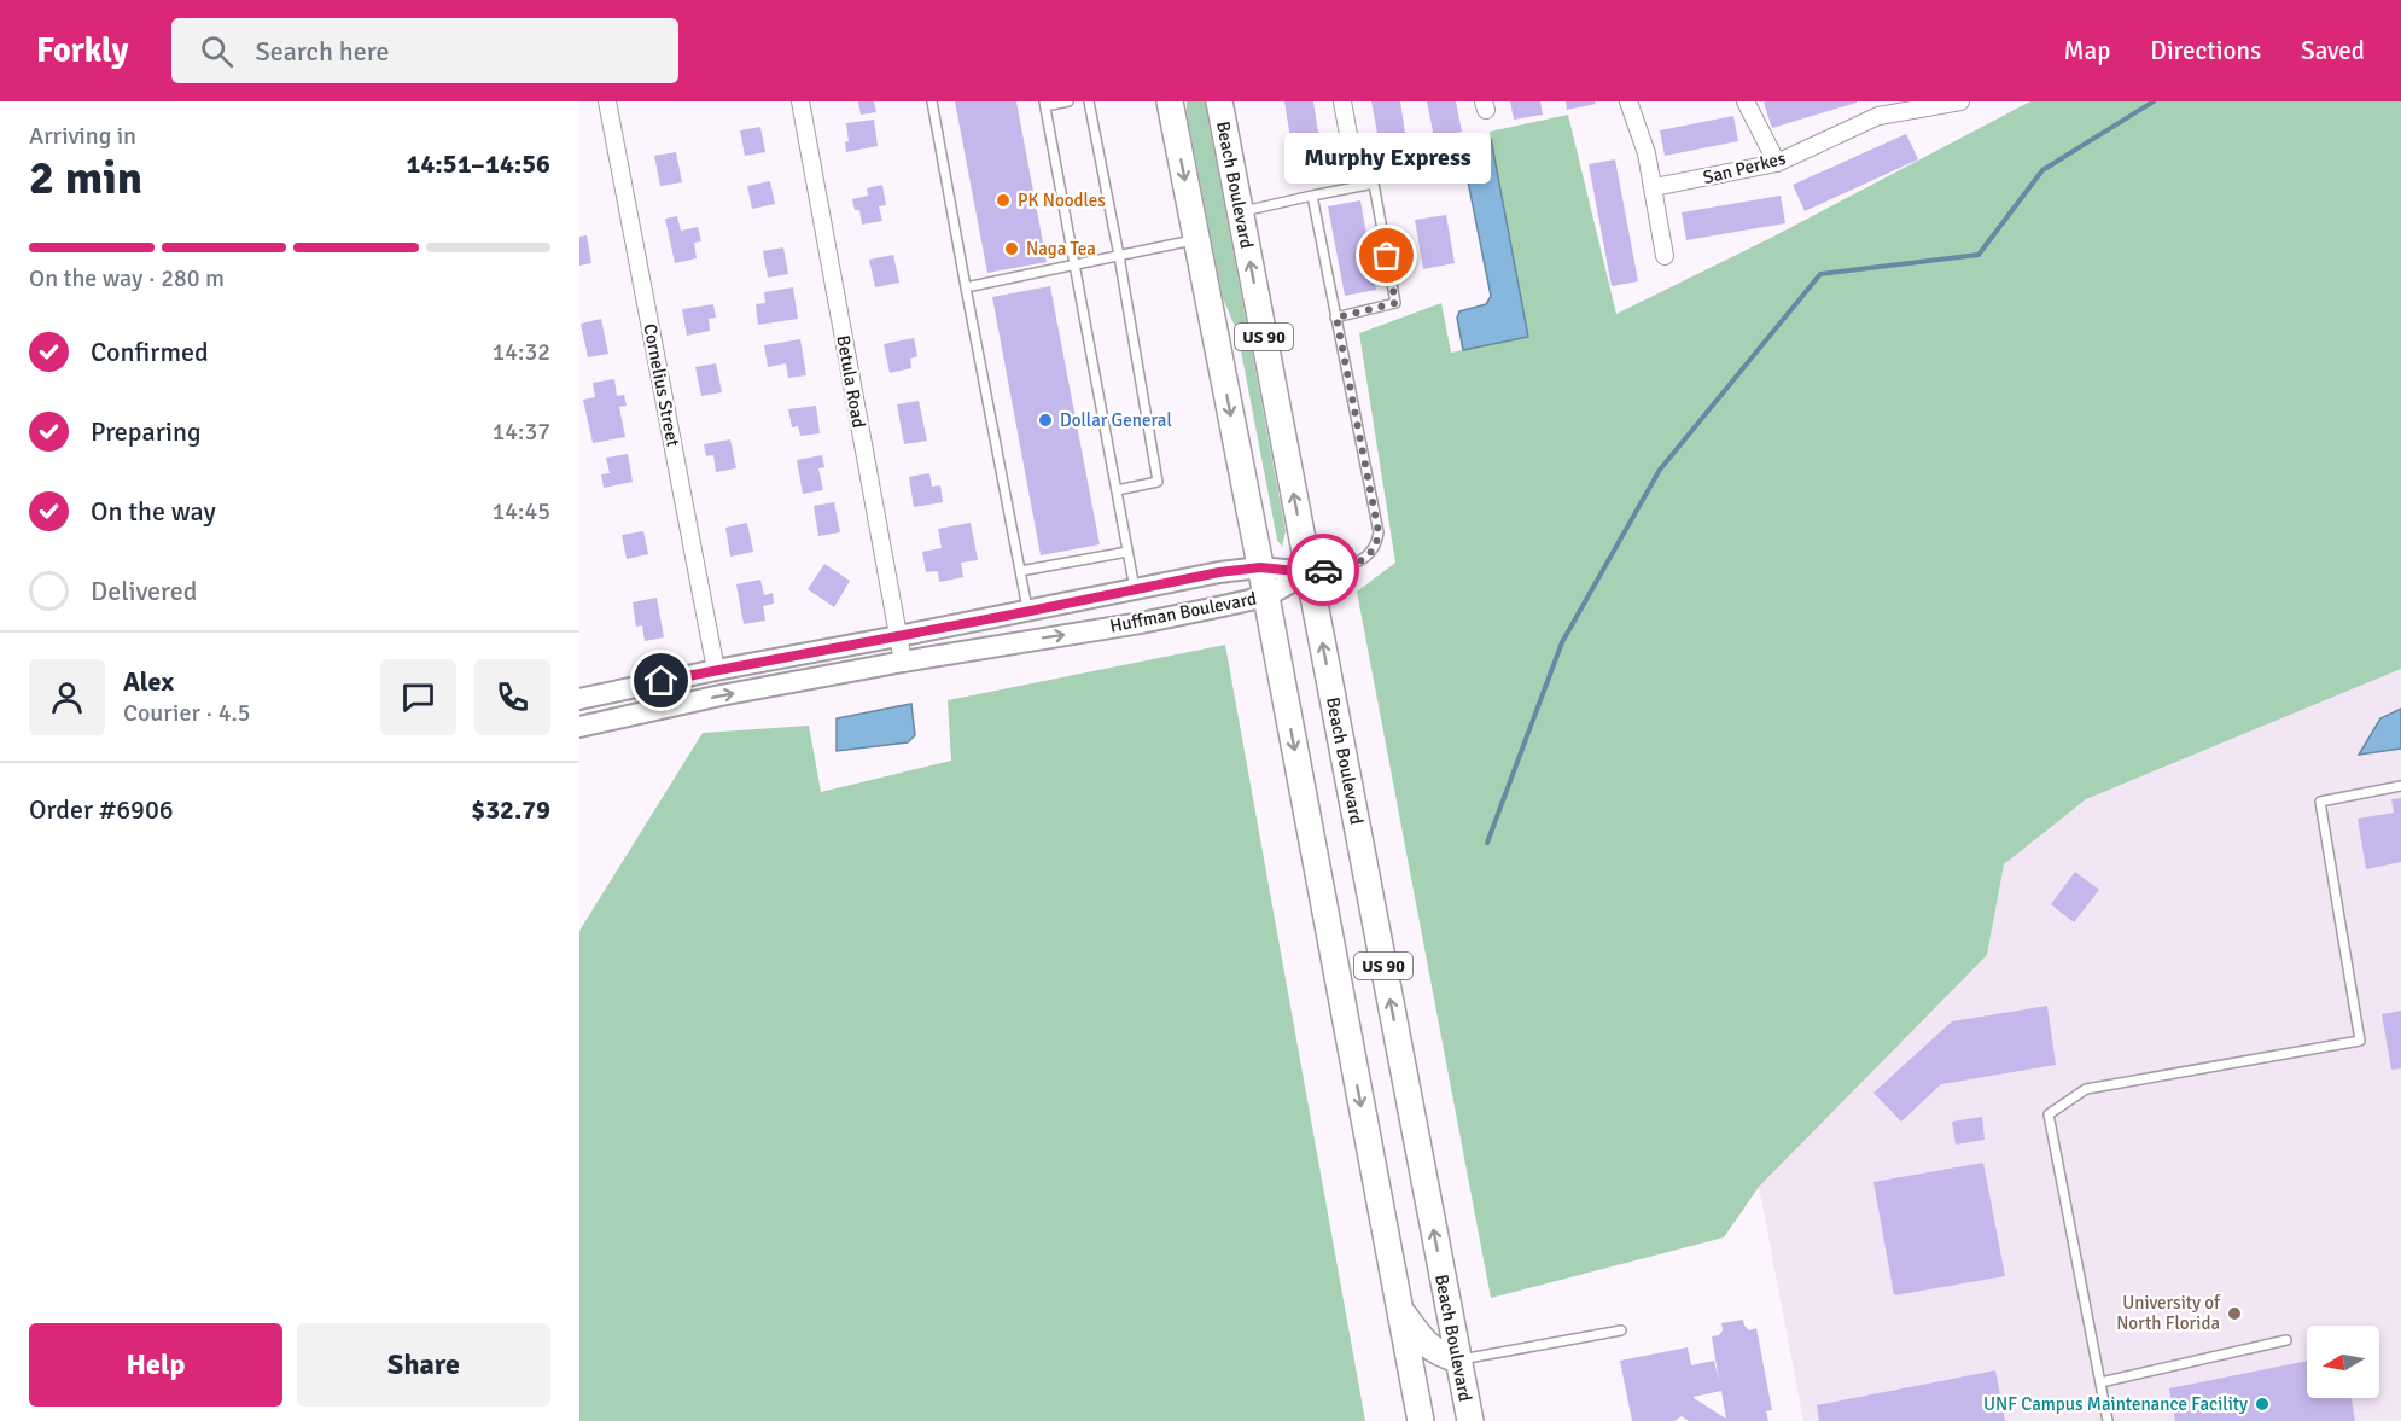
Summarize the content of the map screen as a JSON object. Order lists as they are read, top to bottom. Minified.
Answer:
{"streets":{"highway":["Beach Boulevard","US 90"],"street":["San Perkes","Betula Road","Cornelius Street","Huffman Boulevard"]},"crossings":[["Beach Boulevard","Huffman Boulevard"],["US 90","Huffman Boulevard"],["Betula Road","Huffman Boulevard"],["Cornelius Street","Huffman Boulevard"]],"places":["PK Noodles","Naga Tea","Murphy Express","Dollar General","University of North Florida","UNF Campus Maintenance Facility"],"north":"left","page":{"header":"Forkly","search":"Search here","nav":["Map","Directions","Saved"],"heading":["2 min","Arriving in","14:51–14:56"],"panel":["Alex","Courier · 4.5","Order #6906","$32.79"],"bubble":"Murphy Express","bar":"On the way · 280 m","list":[["Confirmed","14:32"],["Preparing","14:37"],["On the way","14:45"],"Delivered"],"buttons":["Help","Share"]}}
